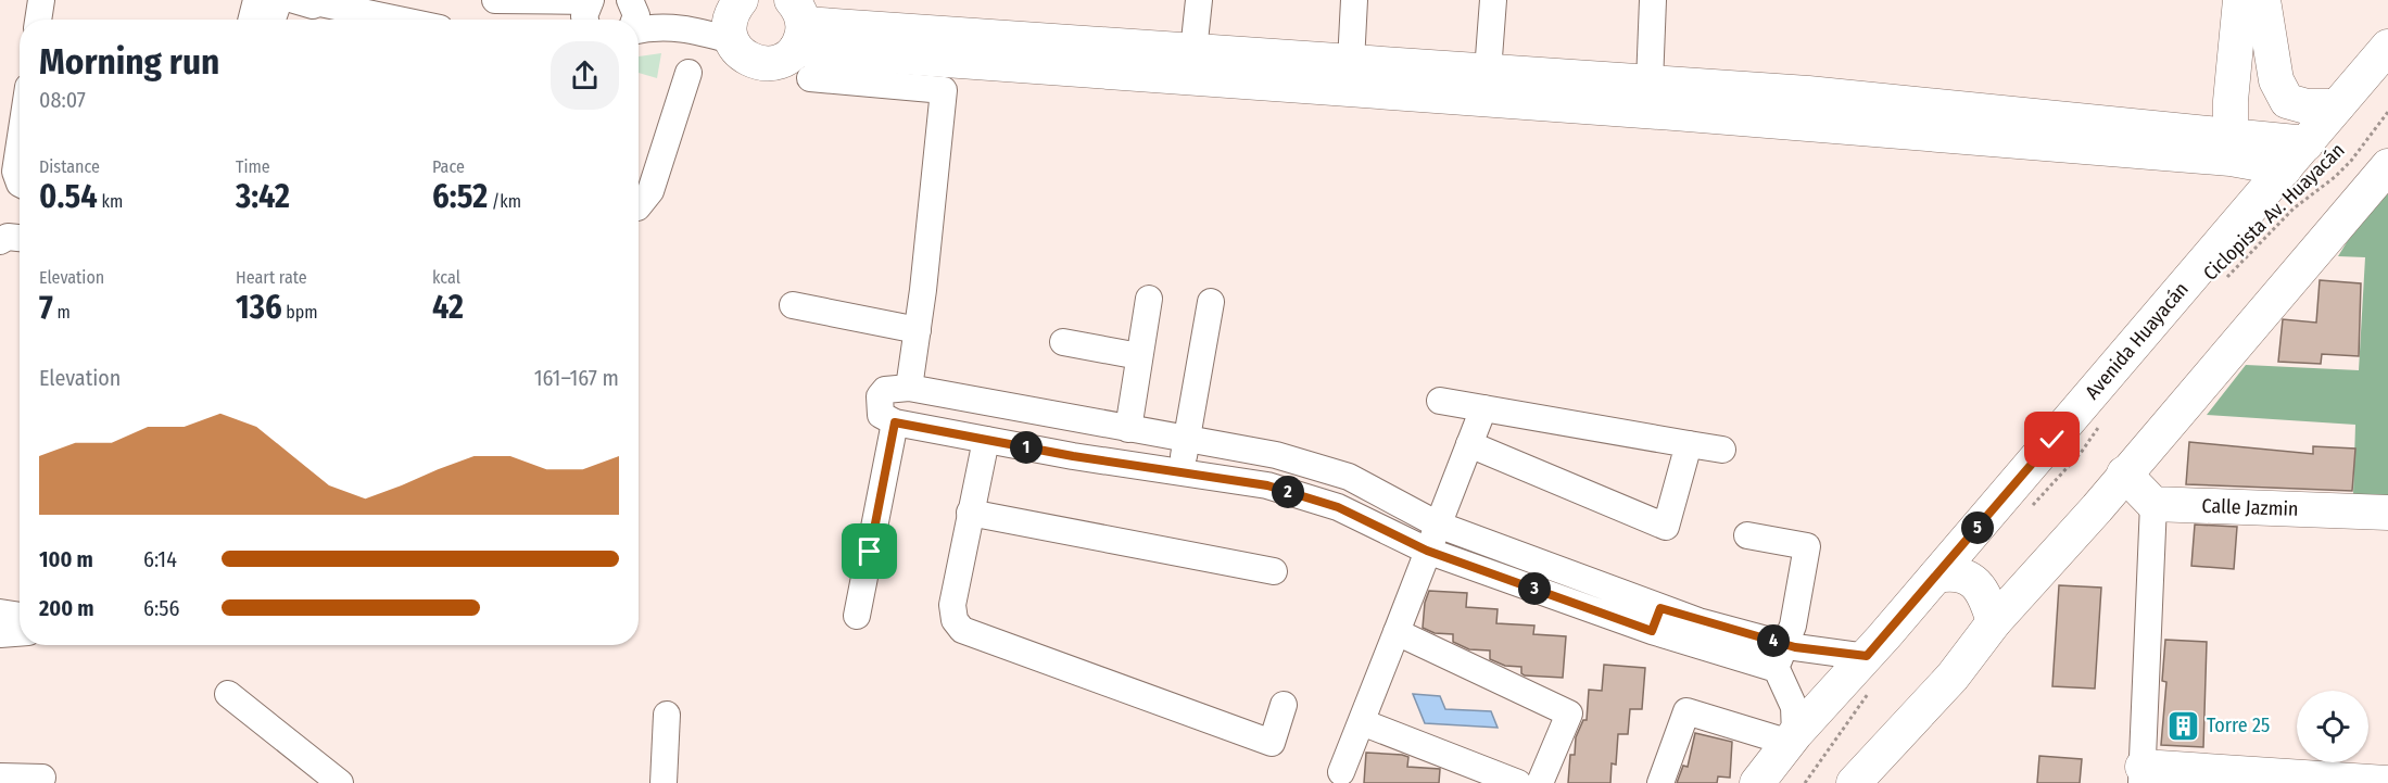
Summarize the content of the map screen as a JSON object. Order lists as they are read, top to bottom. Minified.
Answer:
{"streets":{"main road":["Avenida Huayacán","Calle Jazmin"],"path":["Ciclopista Av. Huayacán"]},"places":{"building":["Torre 25"]},"page":{"heading":["Morning run","08:07"],"stats":[["Distance","0.54 km"],["Time","3:42"],["Pace","6:52 /km"],["Elevation","7 m"],["Heart rate","136 bpm"],["kcal","42"]],"chart":["Elevation","161–167 m"],"pins":["1","2","5","3","4"],"list":[{"name":"100 m","note":"6:14"},{"name":"200 m","note":"6:56"}]}}
